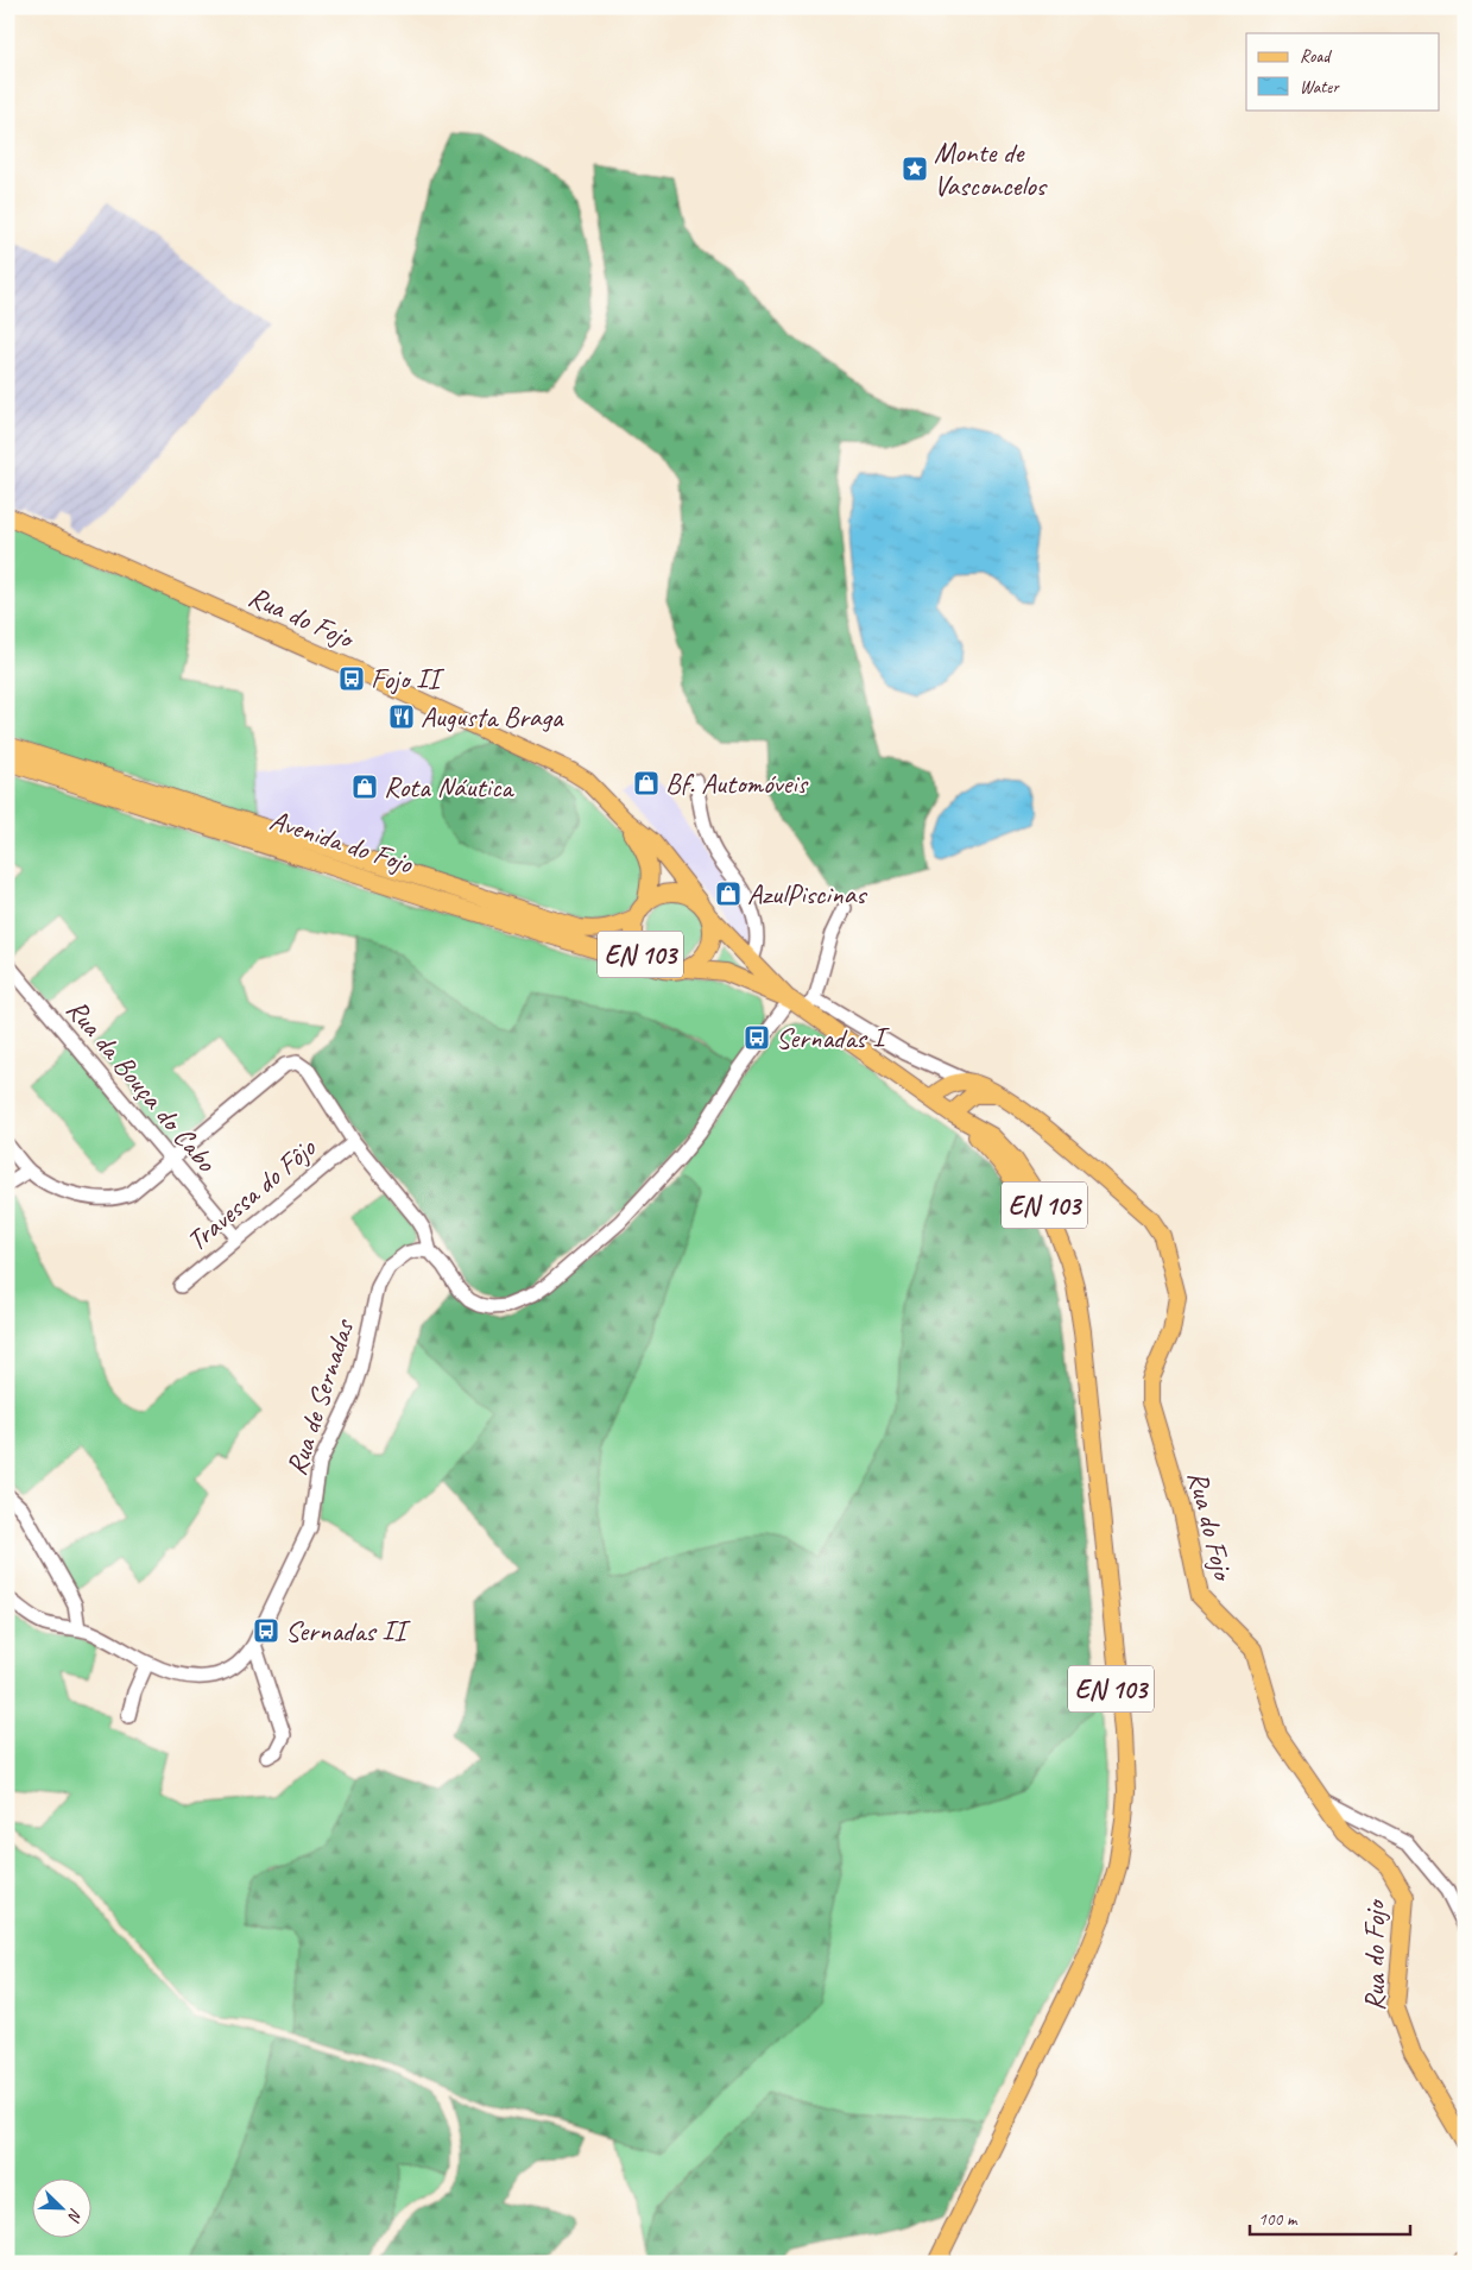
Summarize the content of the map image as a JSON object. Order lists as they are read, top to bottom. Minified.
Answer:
{"streets":{"main road":["Rua do Fojo","Avenida do Fojo","EN 103"],"street":["Rua da Bouça do Cabo","Travessa do Fôjo","Rua de Sernadas"]},"crossings":[["Rua do Fojo","Avenida do Fojo"],["Rua do Fojo","EN 103"],["Avenida do Fojo","EN 103"],["Rua da Bouça do Cabo","Travessa do Fôjo"]],"places":{"place":["Monte de Vasconcelos"],"bus stop":["Fojo II","Sernadas I","Sernadas II"],"restaurant":["Augusta Braga"],"shop":["Bf. Automóveis","Rota Náutica","AzulPiscinas"]},"legend":["Road","Water"],"scale_bar":"100 m","north":"bottom right"}
